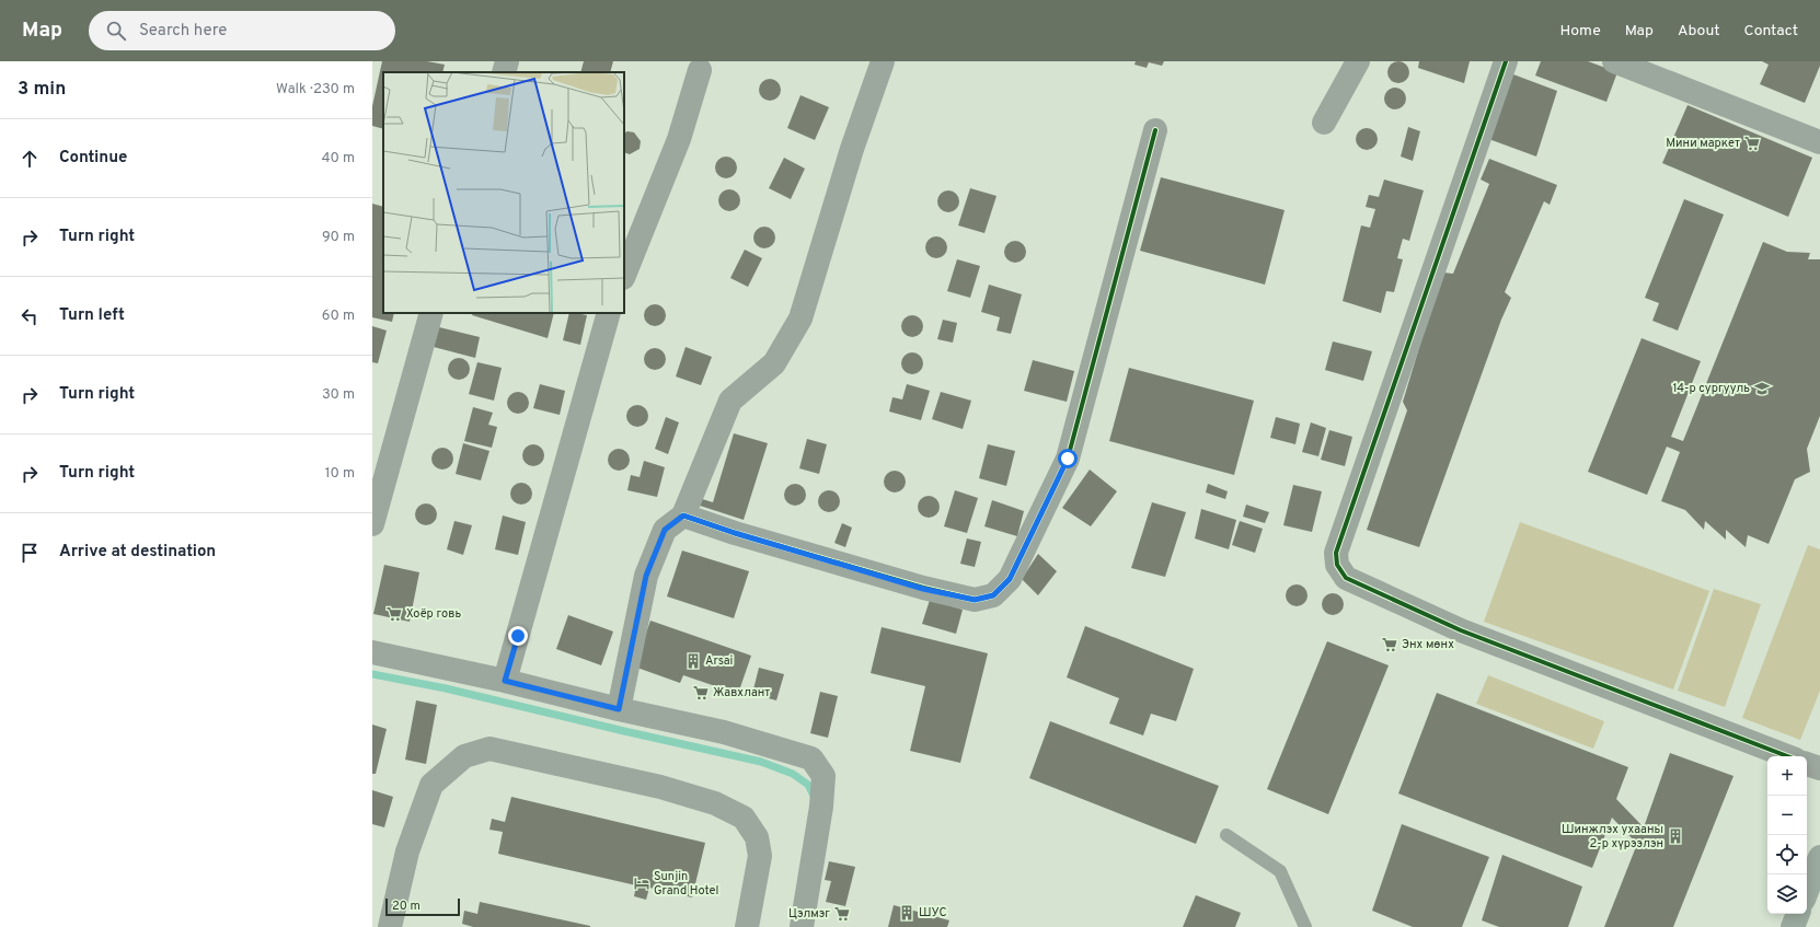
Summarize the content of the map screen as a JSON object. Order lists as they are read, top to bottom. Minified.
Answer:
{"places":{"supermarket":["Мини маркет","Хоёр говь","Энх мөнх","Жавхлант","Цэлмэг"],"school or university":["14-р сургууль"],"building":["Arsai","Шинжлэх ухааны 2-р хүрээлэн","ШУС"],"hotel":["Sunjin Grand Hotel"]},"scale_bar":"20 m","page":{"header":"Map","search":"Search here","nav":["Home","Map","About","Contact"],"heading":["3 min","Walk · 230 m"],"list":[["Continue","40 m"],["Turn right","90 m"],["Turn left","60 m"],["Turn right","30 m"],["Turn right","10 m"],"Arrive at destination"],"map_buttons":["+","−"],"scale":"20 m"}}
